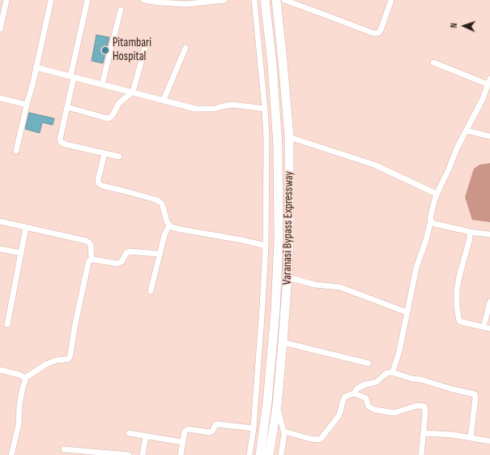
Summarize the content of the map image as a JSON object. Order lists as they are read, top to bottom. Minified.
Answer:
{"streets":{"highway":["Varanasi Bypass Expressway"]},"places":["Pitambari Hospital"],"north":"left"}
